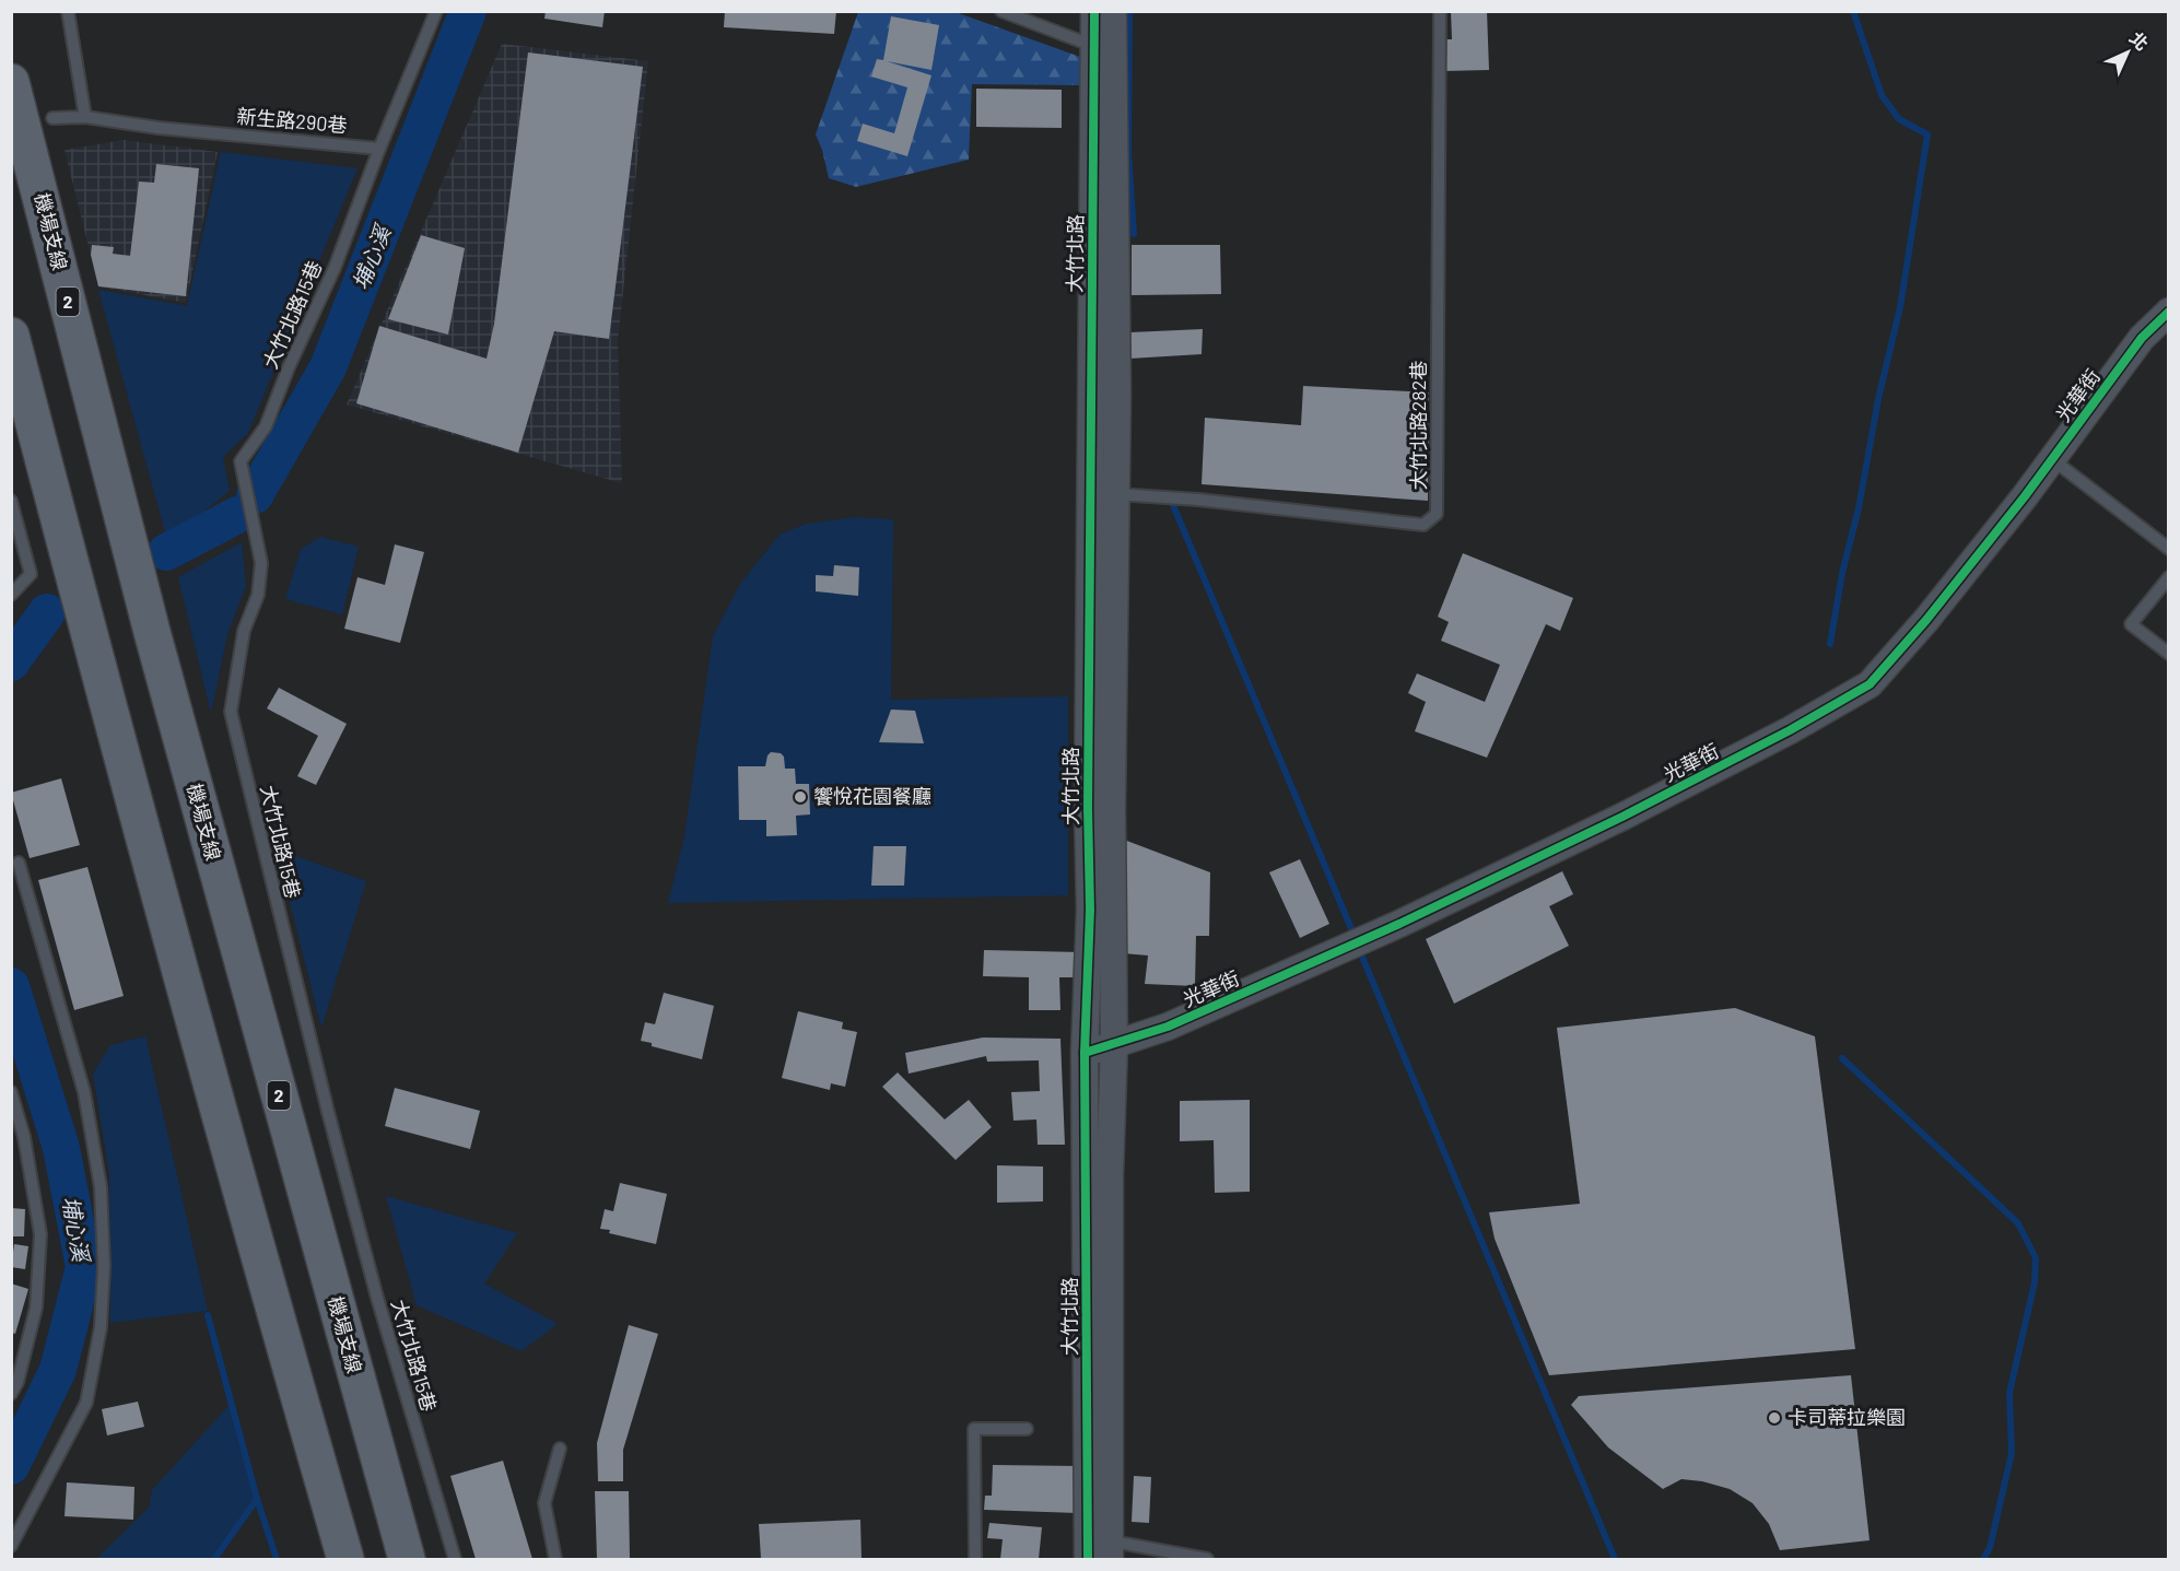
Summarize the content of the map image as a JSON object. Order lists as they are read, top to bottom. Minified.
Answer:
{"streets":{"highway":["機場支線","2"],"street":["大竹北路","光華街"],"lane":["新生路290巷","大竹北路15巷","大竹北路282巷"]},"crossings":[["新生路290巷","大竹北路15巷"],["大竹北路","光華街"],["大竹北路","大竹北路282巷"]],"water":["埔心溪"],"places":["饗悅花園餐廳","卡司蒂拉樂園"],"north":"top right"}
